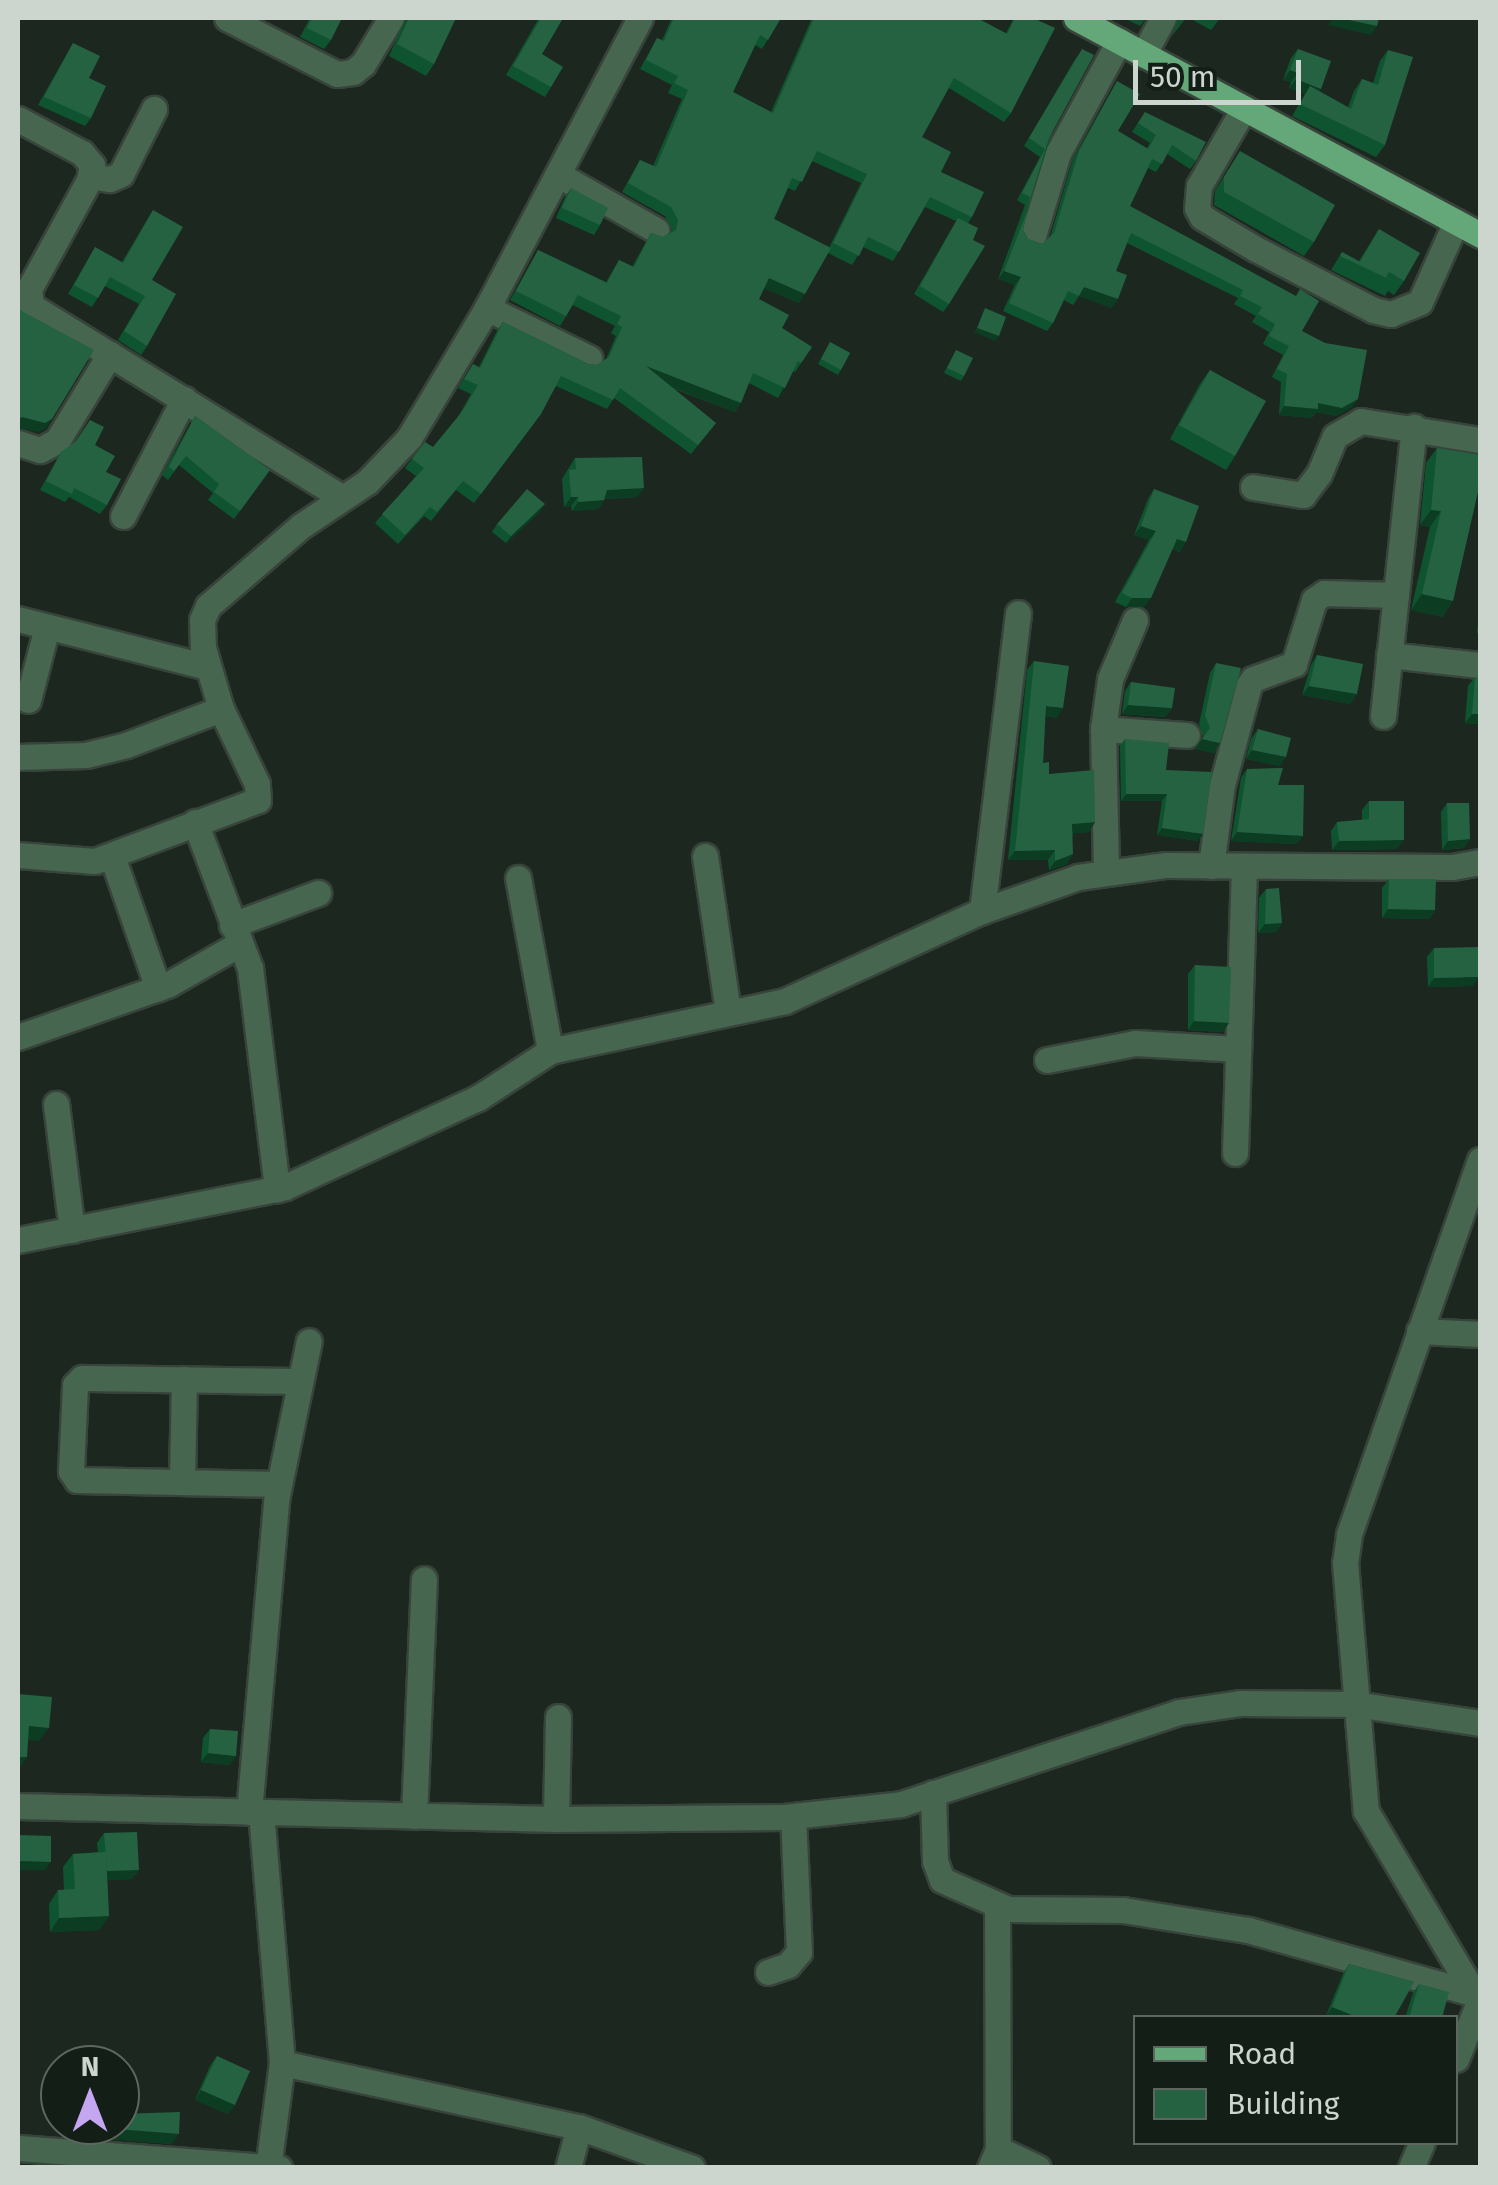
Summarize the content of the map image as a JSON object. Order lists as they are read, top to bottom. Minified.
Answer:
{"legend":["Road","Building"],"scale_bar":"50 m","north":"top"}
